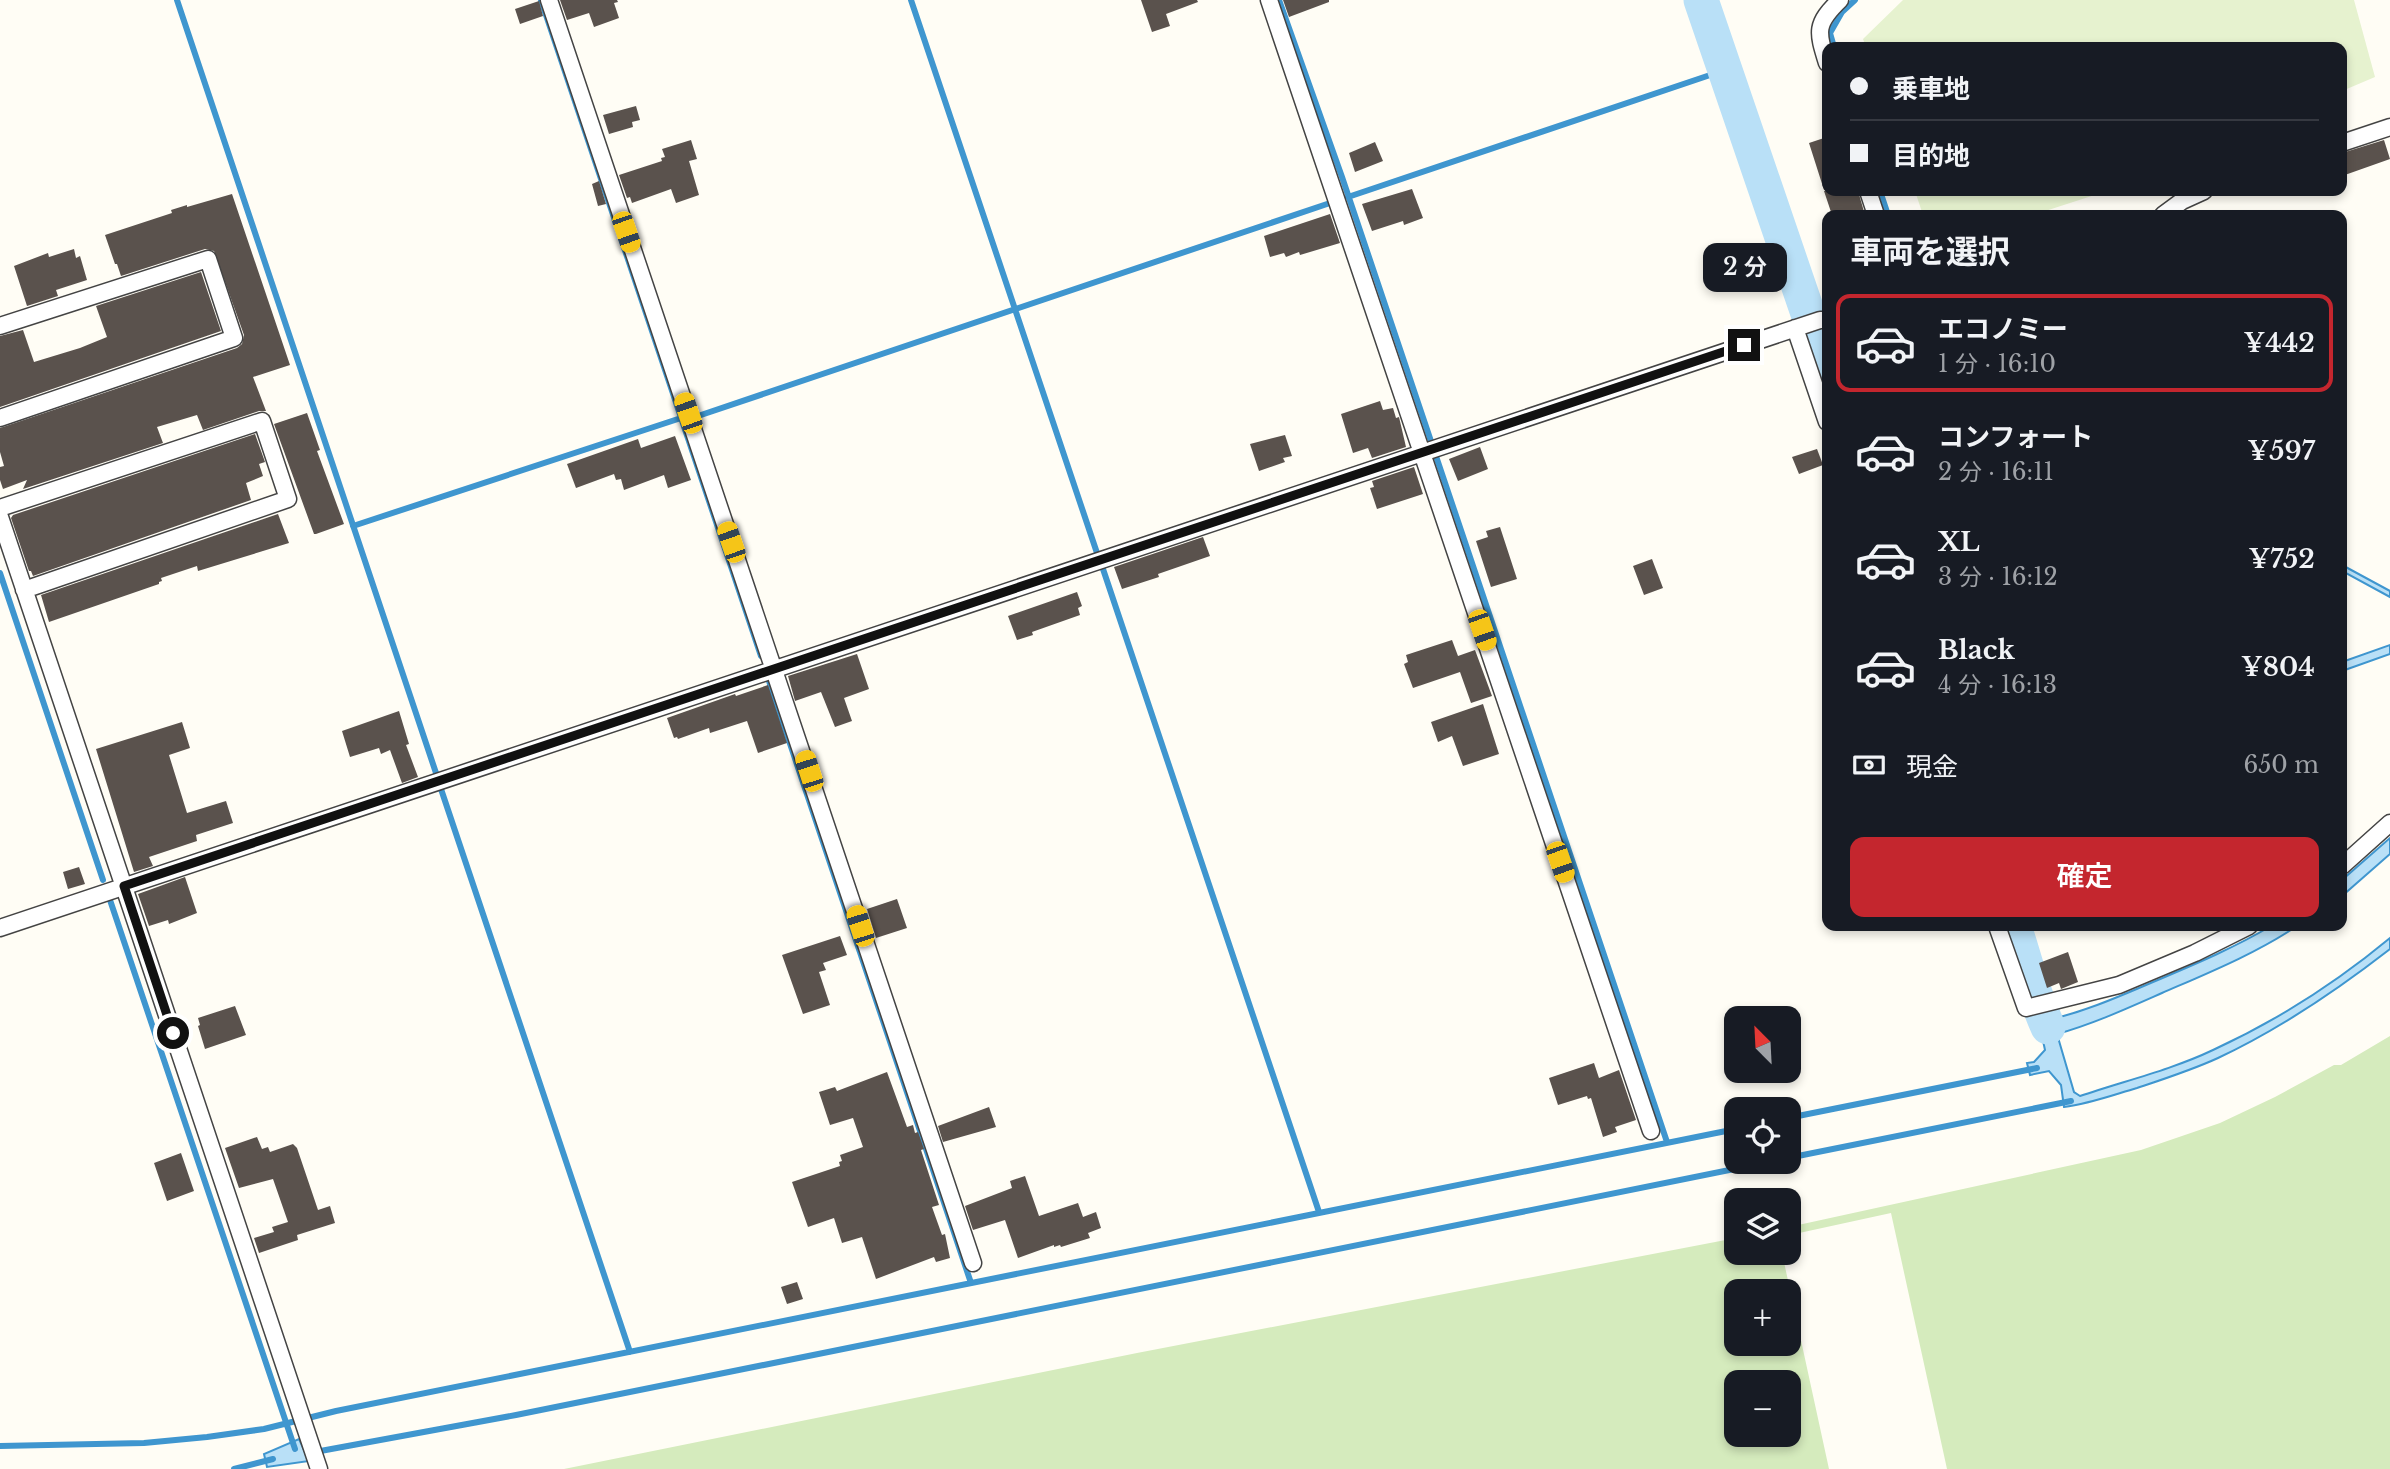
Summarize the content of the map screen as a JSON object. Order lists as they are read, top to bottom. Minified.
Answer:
{"north":"top left","page":{"banner":["乗車地","目的地"],"heading":"車両を選択","bubble":"2 分","list":[{"name":"エコノミー","note":"1 分 · 16:10","value":"¥442"},{"name":"コンフォート","note":"2 分 · 16:11","value":"¥597"},{"name":"XL","note":"3 分 · 16:12","value":"¥752"},{"name":"Black","note":"4 分 · 16:13","value":"¥804"}],"pay":["現金","650 m"],"buttons":"確定","map_buttons":["+","−"]}}
